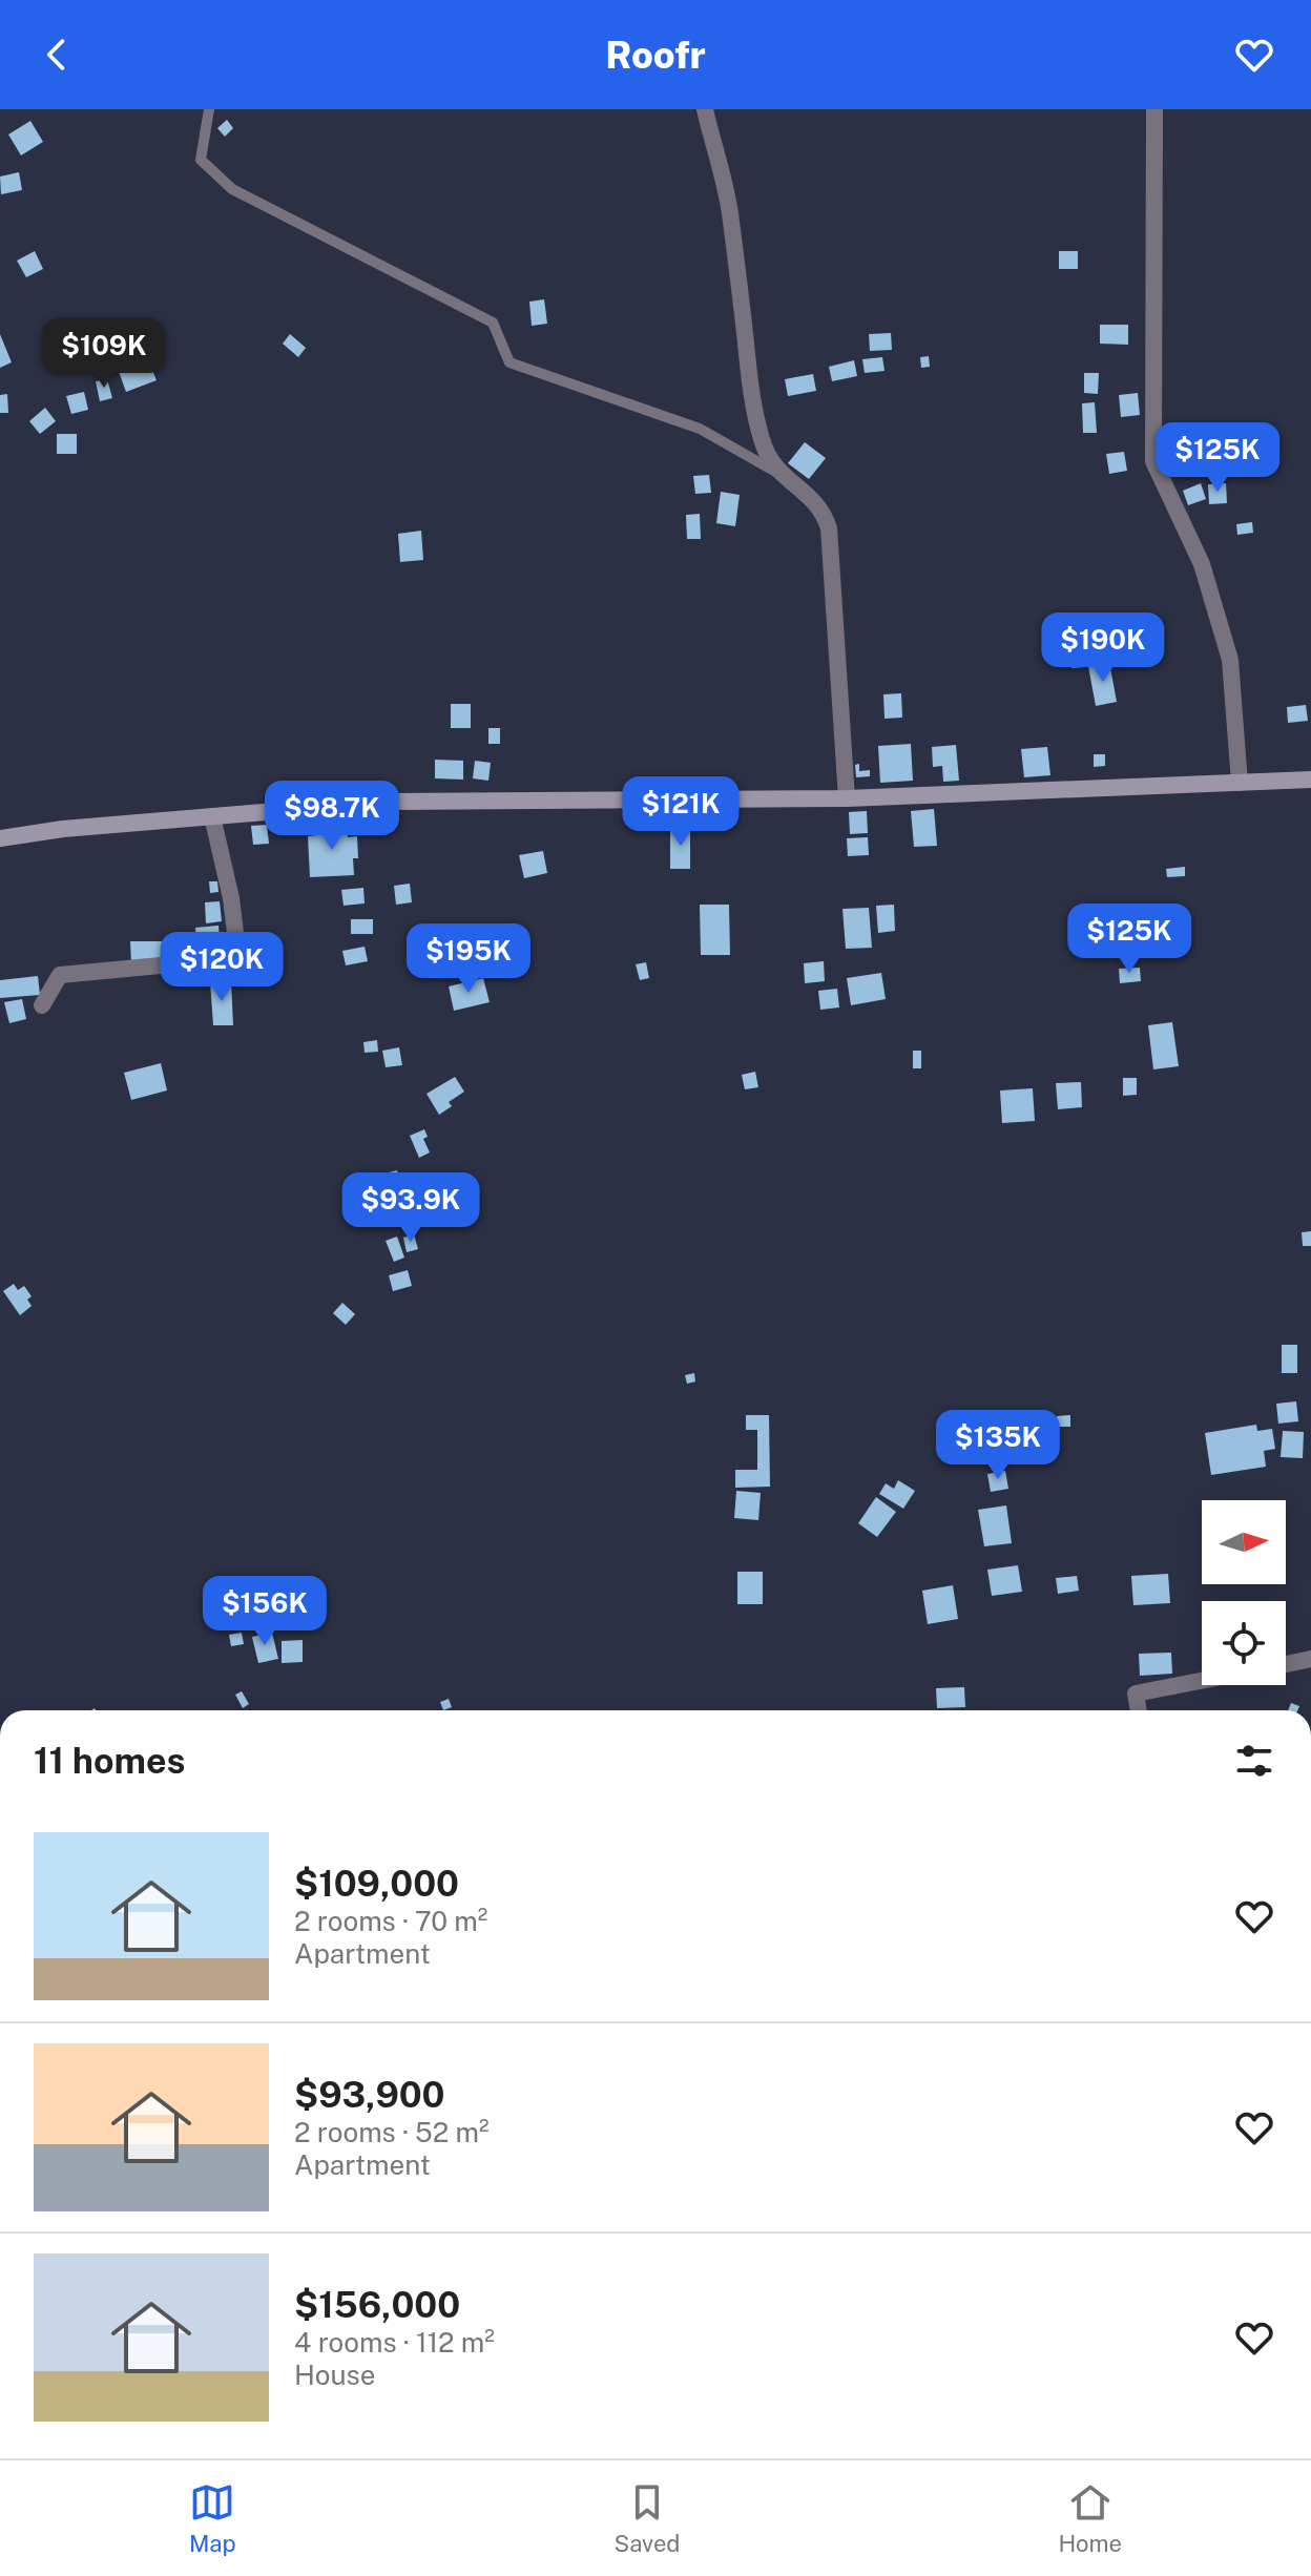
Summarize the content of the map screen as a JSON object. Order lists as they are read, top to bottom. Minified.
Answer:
{"north":"right","page":{"header":"Roofr","price":["$109K","$125K","$190K","$121K","$98.7K","$125K","$195K","$120K","$93.9K","$135K","$156K"],"heading":"11 homes","list":[{"name":"$109,000","note":"2 rooms · 70 m² · Apartment"},{"name":"$93,900","note":"2 rooms · 52 m² · Apartment"},{"name":"$156,000","note":"4 rooms · 112 m² · House"}],"tabs":["Map","Saved","Home"]}}
